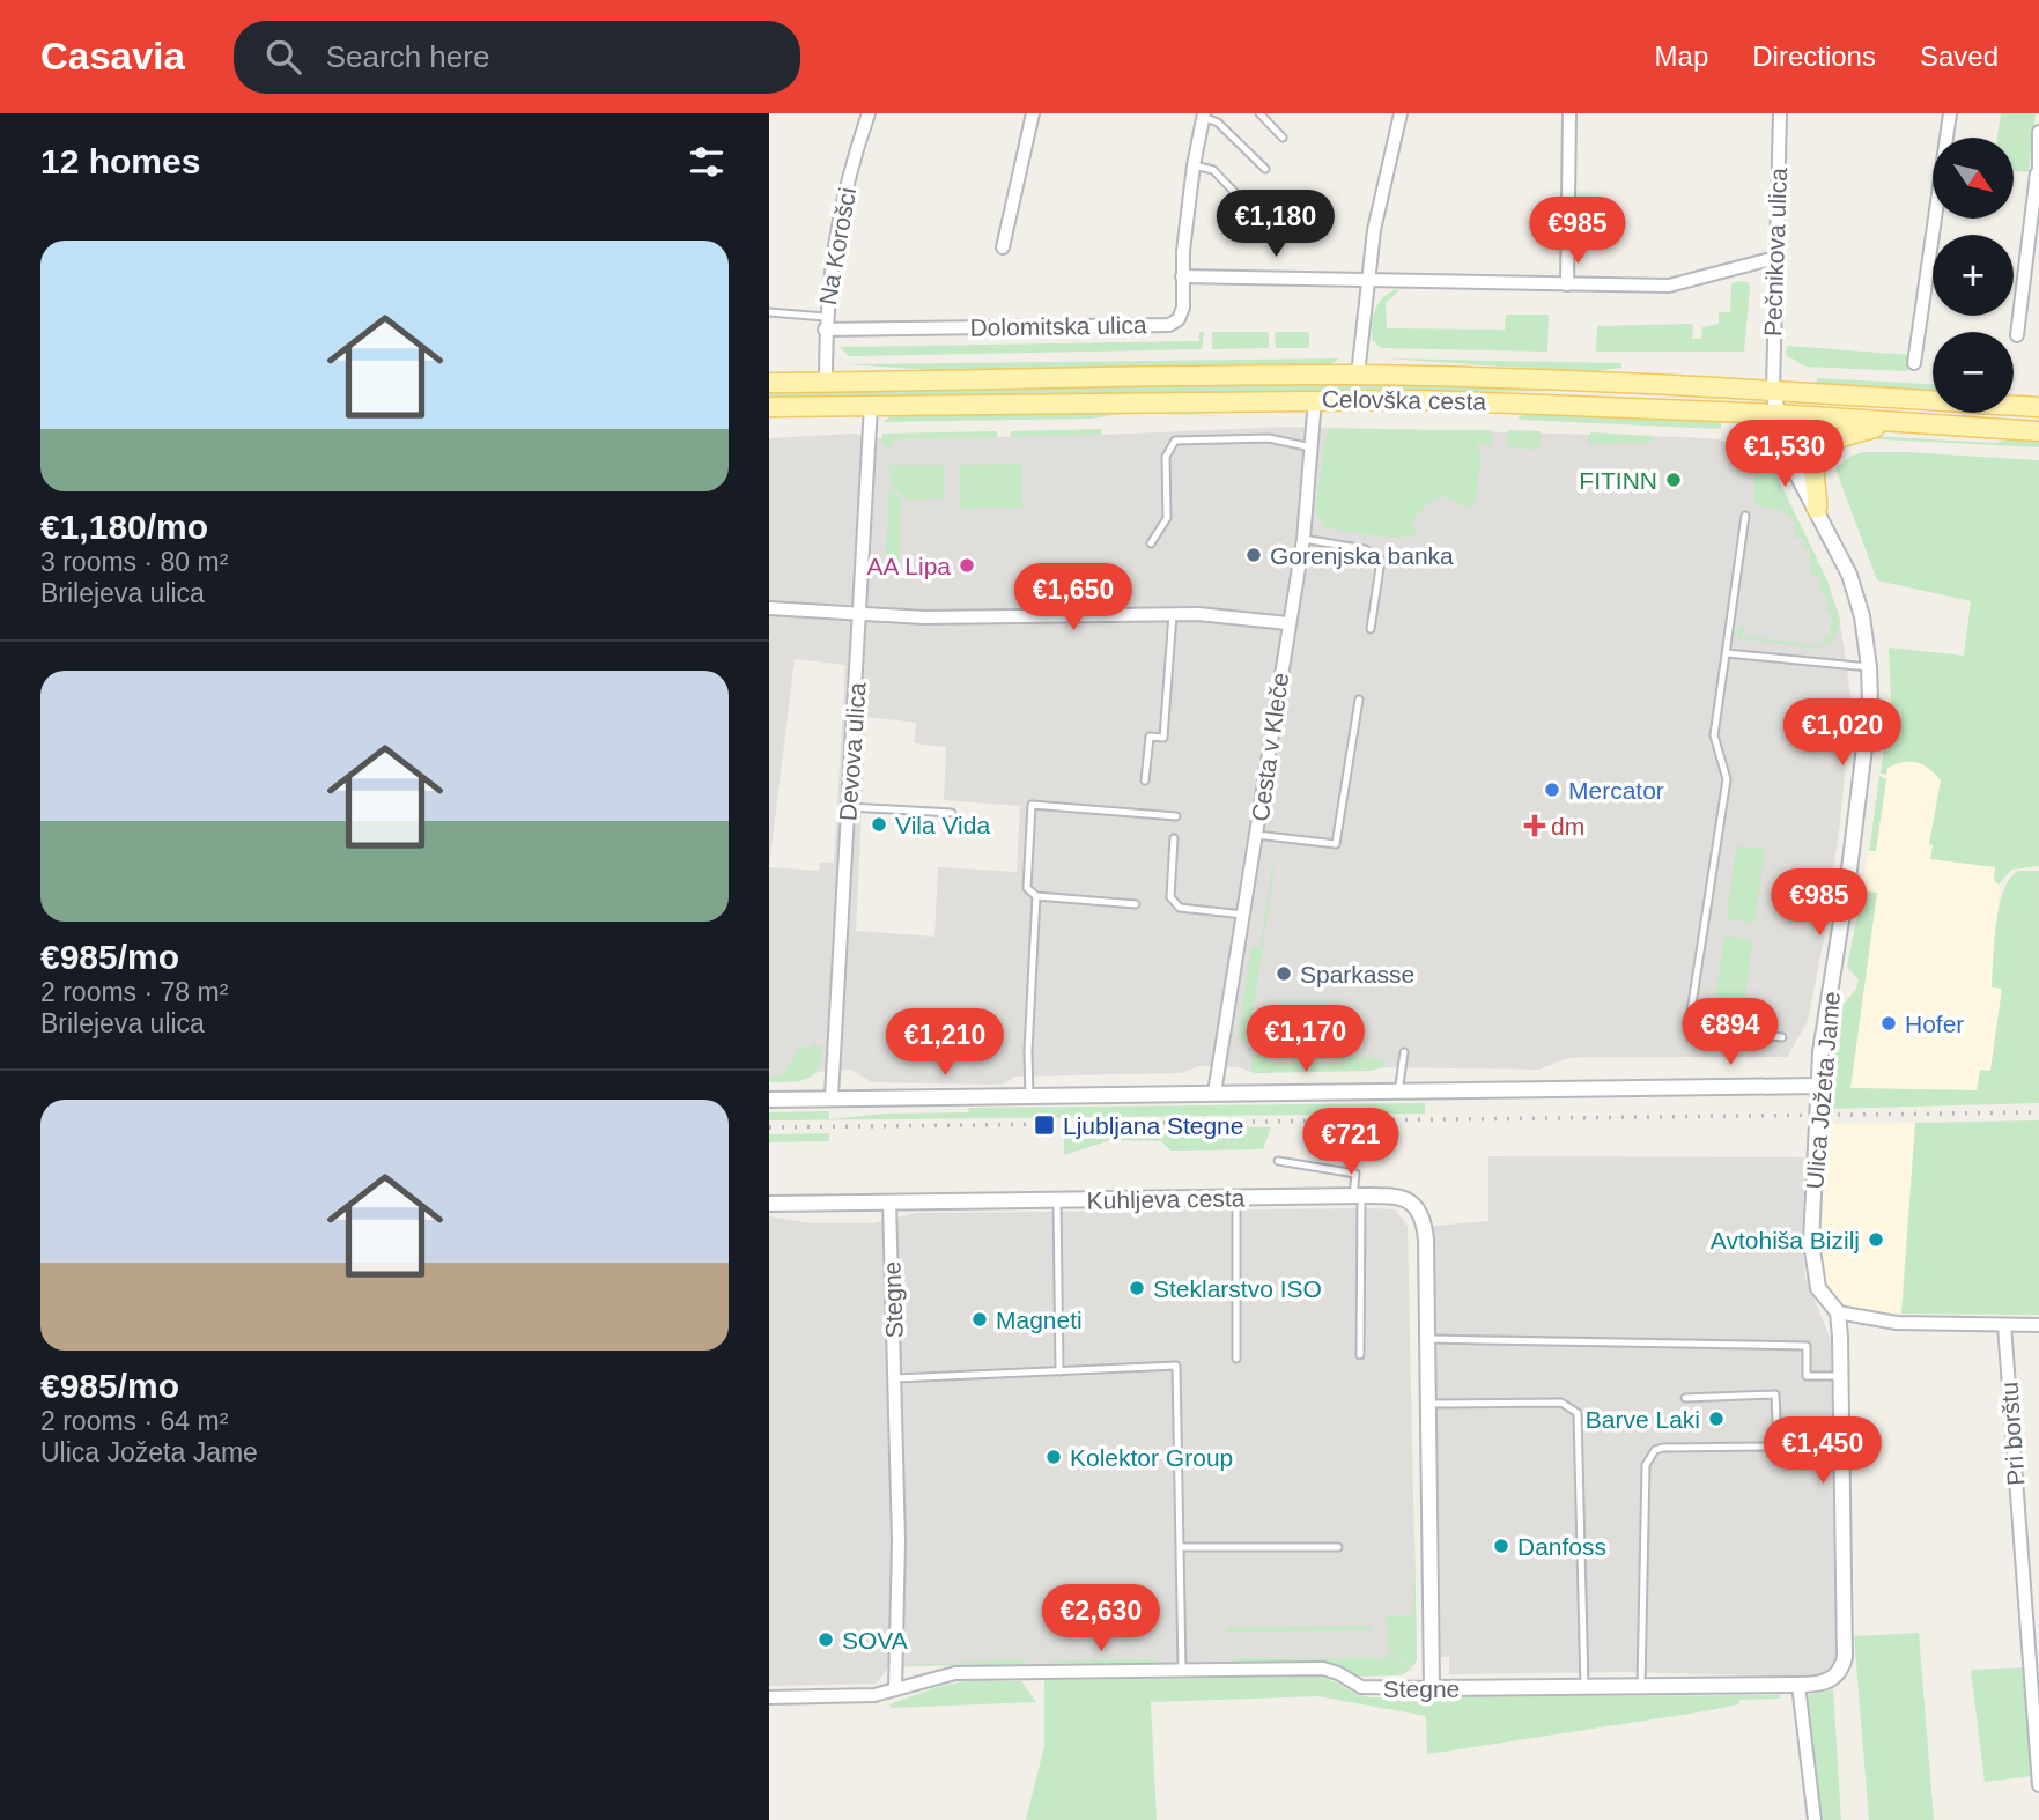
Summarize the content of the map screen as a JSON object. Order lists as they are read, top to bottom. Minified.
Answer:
{"streets":{"main road":["Celovška cesta"],"street":["Na Korošci","Pečnikova ulica","Dolomitska ulica","Cesta v Kleče","Devova ulica","Ulica Jožeta Jame","Kuhljeva cesta","Stegne","Pri borštu"]},"crossings":[["Na Korošci","Dolomitska ulica"],["Na Korošci","Celovška cesta"],["Pečnikova ulica","Celovška cesta"],["Pečnikova ulica","Ulica Jožeta Jame"],["Celovška cesta","Cesta v Kleče"],["Celovška cesta","Devova ulica"],["Celovška cesta","Ulica Jožeta Jame"],["Ulica Jožeta Jame","Stegne"],["Kuhljeva cesta","Stegne"]],"places":{"other":["FITINN","Gorenjska banka","AA Lipa","Mercator","Vila Vida","Sparkasse","Hofer","Avtohiša Bizilj","Steklarstvo ISO","Magneti","Barve Laki","Kolektor Group","Danfoss","SOVA"],"health":["dm"],"transit":["Ljubljana Stegne"]},"north":"bottom right","page":{"header":"Casavia","search":"Search here","nav":["Map","Directions","Saved"],"heading":"12 homes","map_buttons":["+","−"],"price":["€1,180","€985","€1,530","€1,650","€1,020","€985","€894","€1,170","€1,210","€721","€1,450","€2,630"],"list":[{"name":"€1,180/mo","note":"3 rooms · 80 m² · Brilejeva ulica"},{"name":"€985/mo","note":"2 rooms · 78 m² · Brilejeva ulica"},{"name":"€985/mo","note":"2 rooms · 64 m² · Ulica Jožeta Jame"}]}}
